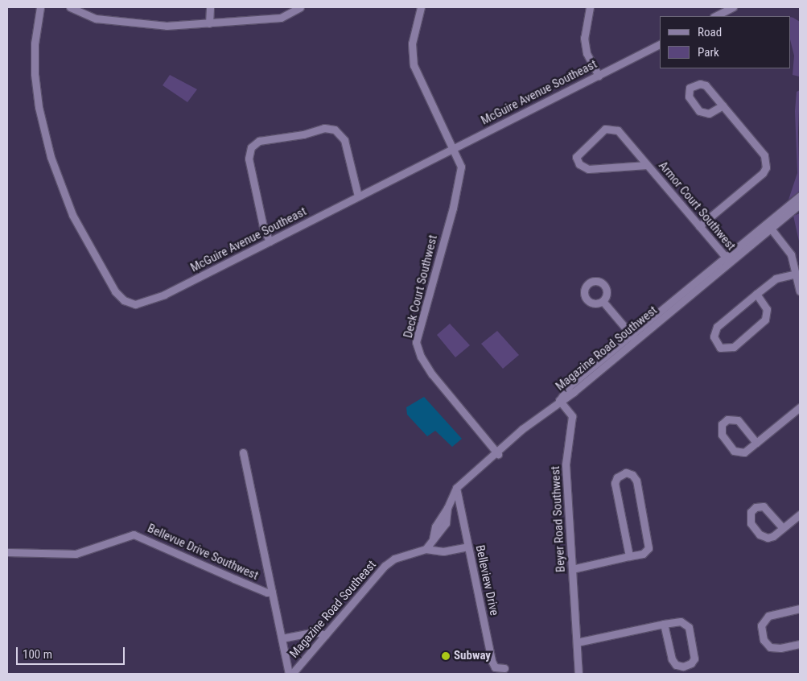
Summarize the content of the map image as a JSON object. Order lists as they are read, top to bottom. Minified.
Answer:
{"streets":{"street":["McGuire Avenue Southeast","Armor Court Southwest","Deck Court Southwest","Magazine Road Southwest","Beyer Road Southwest","Bellevue Drive Southwest","Belleview Drive","Magazine Road Southeast"]},"crossings":[["McGuire Avenue Southeast","Deck Court Southwest"],["Armor Court Southwest","Magazine Road Southwest"],["Magazine Road Southwest","Beyer Road Southwest"]],"places":["Subway"],"legend":["Road","Park"],"scale_bar":"100 m"}
